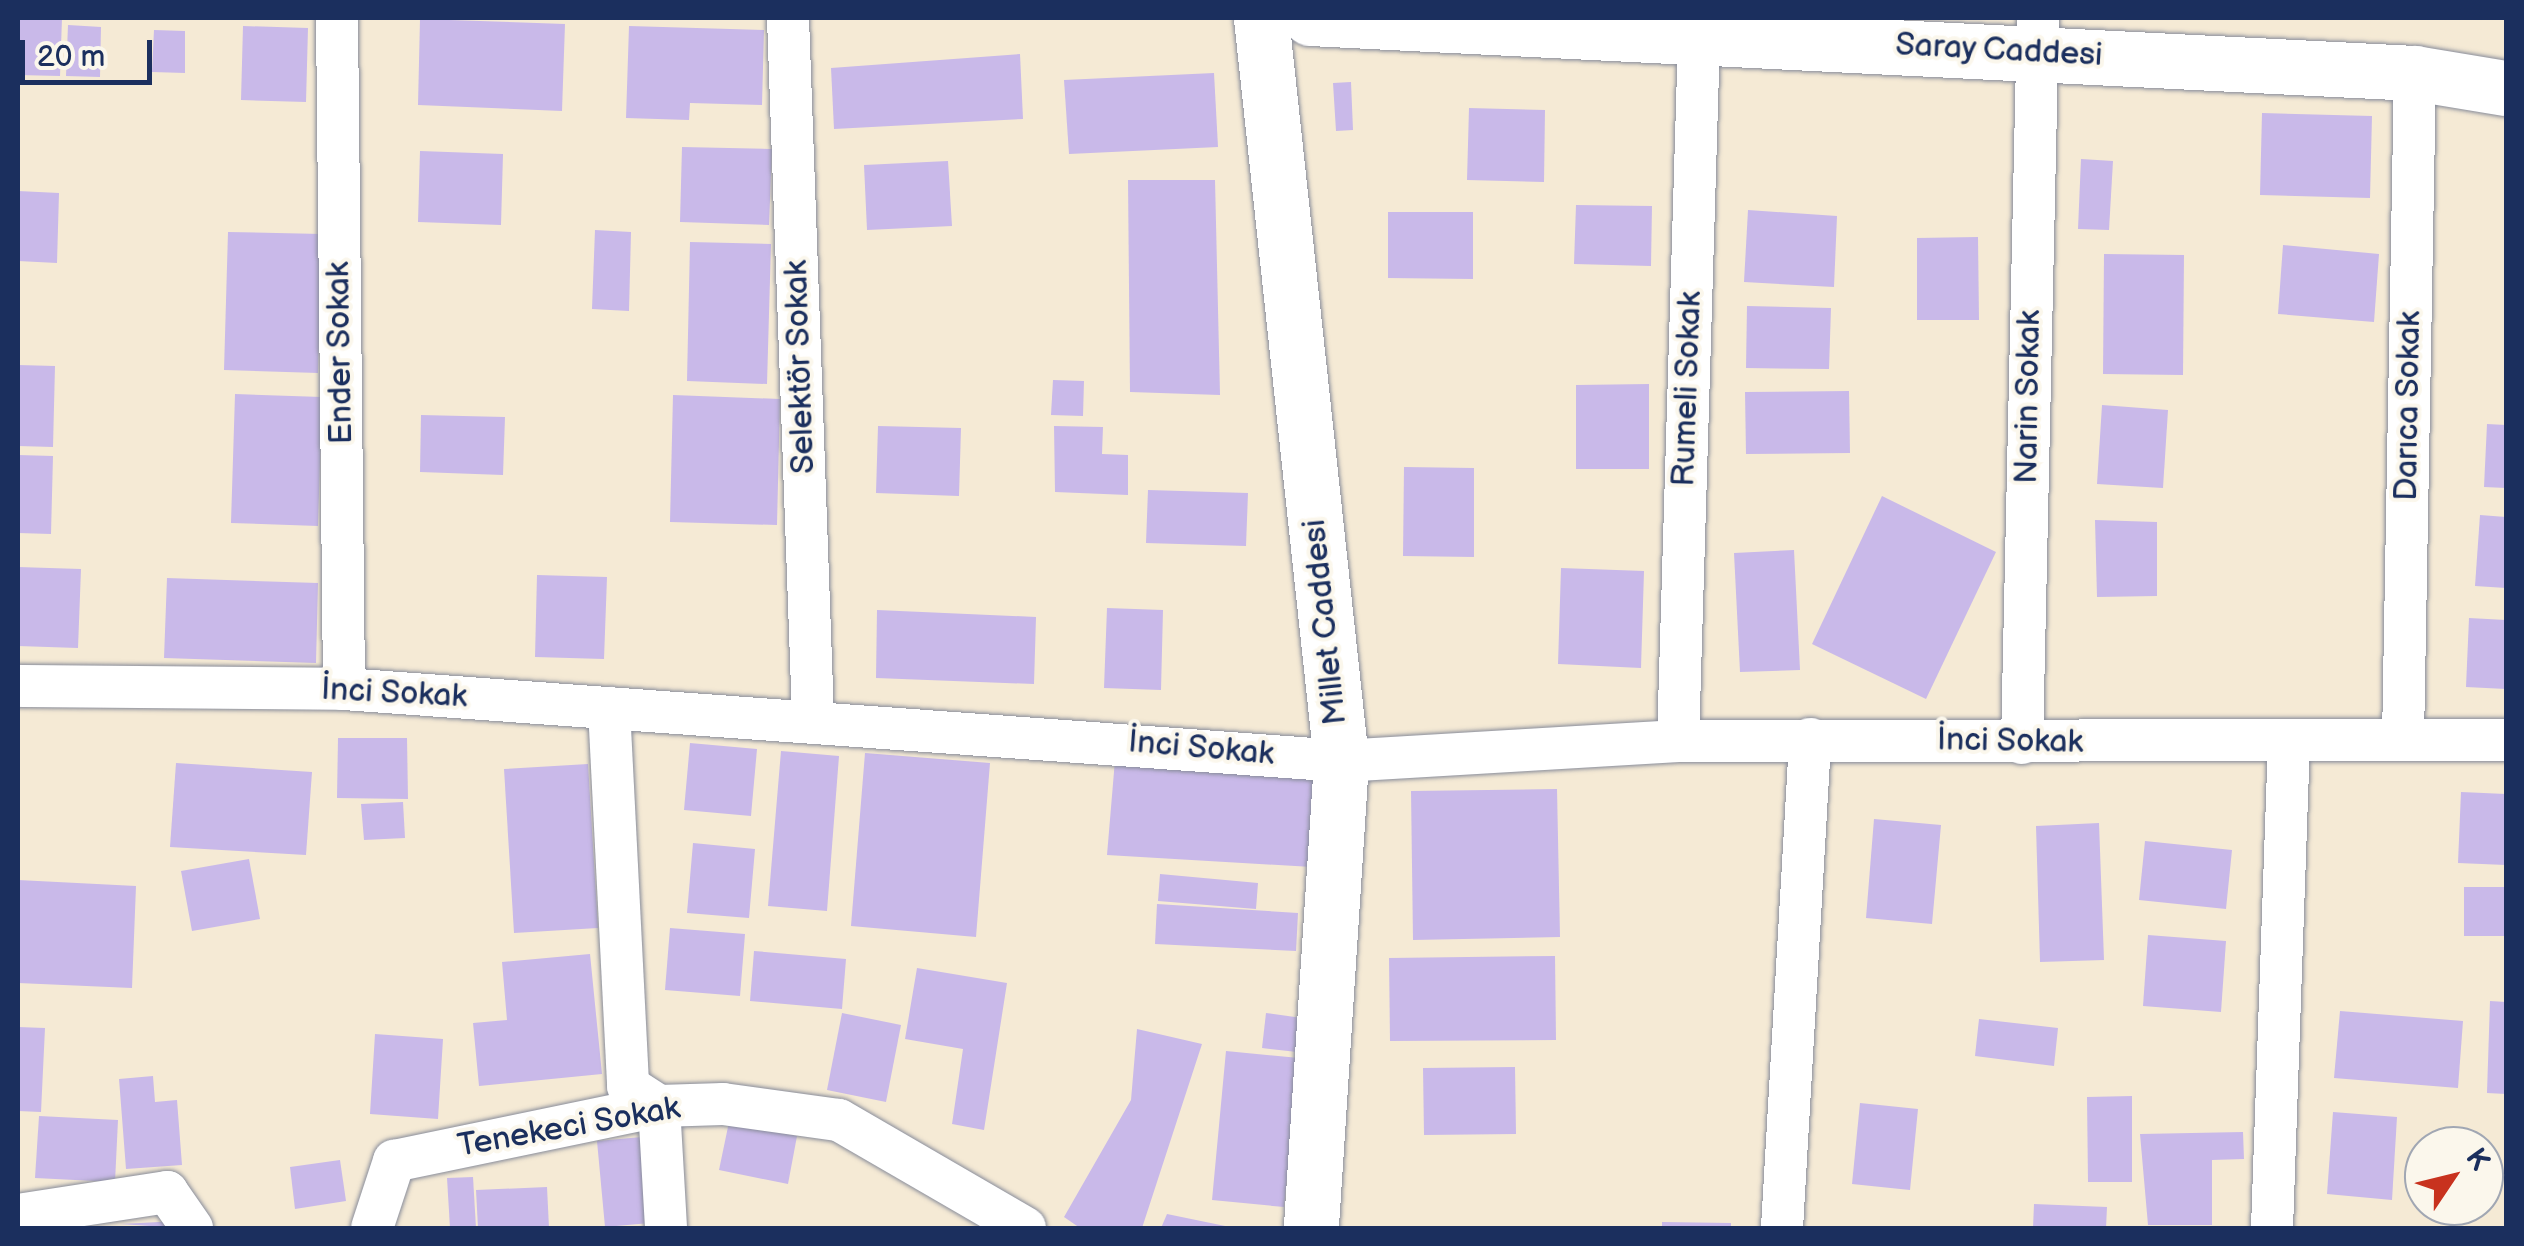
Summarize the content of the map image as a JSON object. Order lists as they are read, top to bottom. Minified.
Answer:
{"streets":{"main road":["Saray Caddesi","Millet Caddesi"],"street":["Ender Sokak","Selektör Sokak","Rumeli Sokak","Narin Sokak","Darıca Sokak","İnci Sokak","Tenekeci Sokak"]},"crossings":[["Saray Caddesi","Rumeli Sokak"],["Saray Caddesi","Narin Sokak"],["Saray Caddesi","Darıca Sokak"],["Ender Sokak","İnci Sokak"],["Selektör Sokak","İnci Sokak"],["Rumeli Sokak","İnci Sokak"],["Narin Sokak","İnci Sokak"],["Darıca Sokak","İnci Sokak"],["Millet Caddesi","İnci Sokak"]],"scale_bar":"20 m","north":"top right"}
